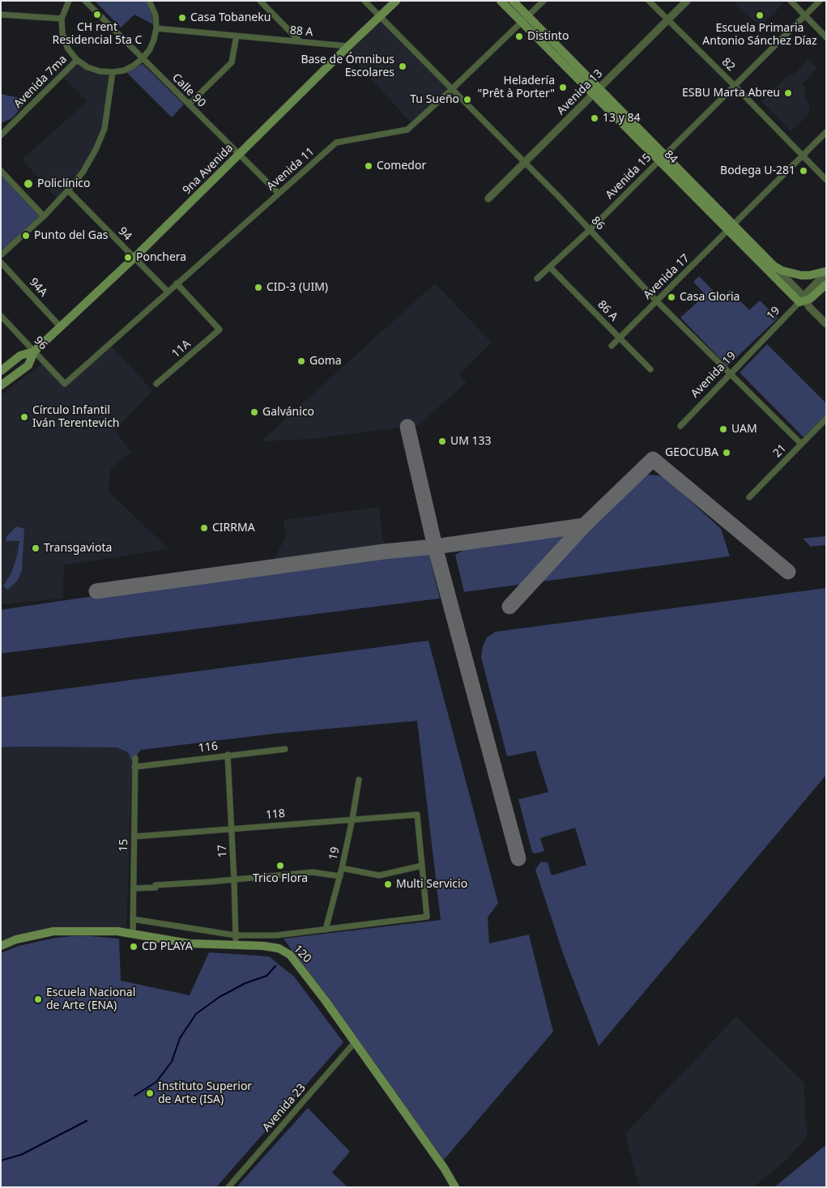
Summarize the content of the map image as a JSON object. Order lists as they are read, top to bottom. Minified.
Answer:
{"streets":{"main road":["84","9na Avenida","120"],"street":["88 A","82","Avenida 7ma","Calle 90","Avenida 13","Avenida 11","Avenida 15","86","94","Avenida 17","94A","86 A","19","96","11A","Avenida 19","21","116","118","15","17","Avenida 23"]},"crossings":[["88 A","9na Avenida"],["82","Avenida 13"],["82","Avenida 15"],["82","Avenida 17"],["Calle 90","9na Avenida"],["Calle 90","Avenida 11"],["Avenida 13","84"],["Avenida 13","86"],["84","Avenida 11"],["84","Avenida 15"],["84","Avenida 17"],["84","19"],["9na Avenida","86"],["9na Avenida","94"],["9na Avenida","94A"],["9na Avenida","96"],["Avenida 11","86"],["Avenida 11","94"],["Avenida 11","96"],["Avenida 11","11A"],["Avenida 15","86"],["Avenida 15","86 A"],["86","Avenida 17"],["86","Avenida 19"],["86","21"],["Avenida 17","86 A"],["19","Avenida 19"],["19","118"],["19","120"],["116","15"],["116","17"],["118","15"],["118","17"],["118","120"],["15","120"],["17","120"],["120","Avenida 23"]],"places":["CH rent Residencial 5ta C","Escuela Primaria Antonio Sánchez Díaz","Casa Tobaneku","Distinto","Base de Ómnibus Escolares","Heladería \"Prêt à Porter\"","ESBU Marta Abreu","Tu Sueño","13 y 84","Comedor","Bodega U-281","Policlínico","Punto del Gas","Ponchera","CID-3 (UIM)","Casa Gloria","Goma","Galvánico","Círculo Infantil Iván Terentevich","UAM","UM 133","GEOCUBA","CIRRMA","Transgaviota","Trico Flora","Multi Servicio","CD PLAYA","Escuela Nacional de Arte (ENA)","Instituto Superior de Arte (ISA)"]}
